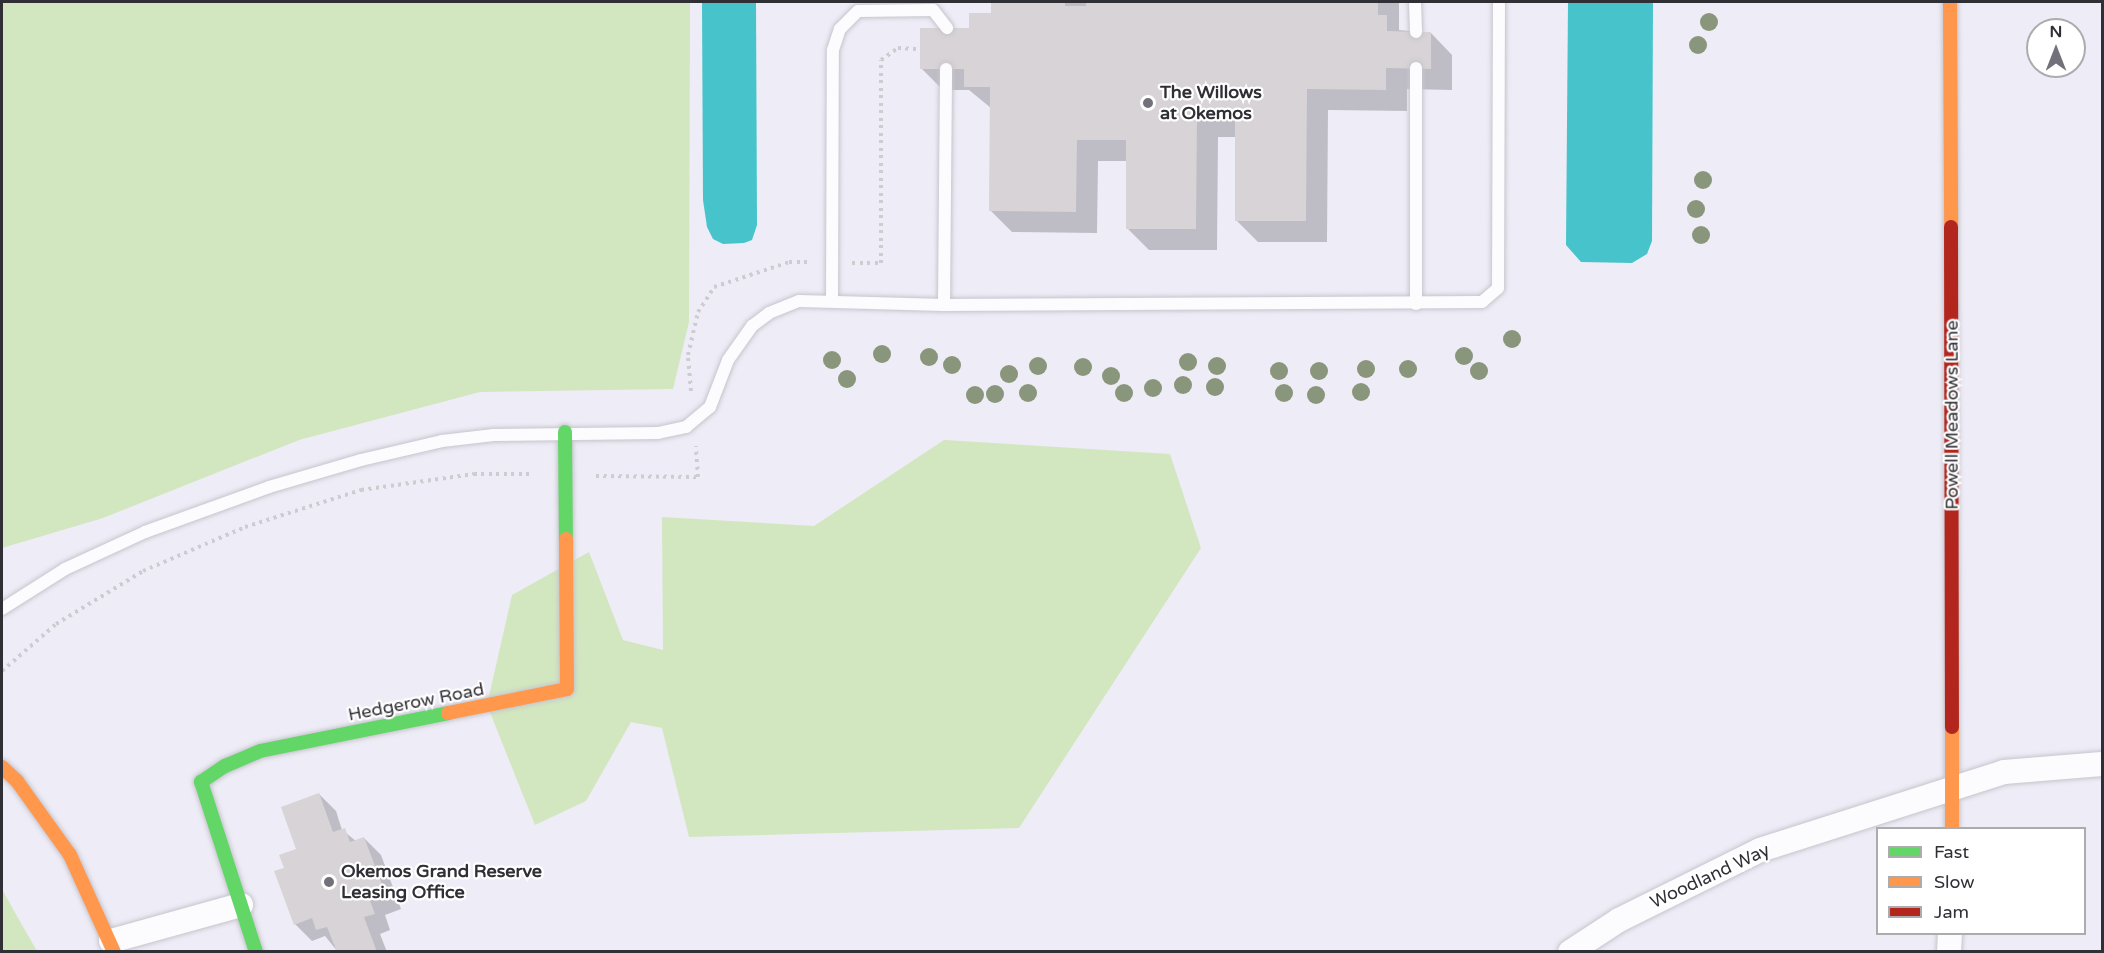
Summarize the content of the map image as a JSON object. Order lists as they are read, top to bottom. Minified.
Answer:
{"streets":{"street":["Powell Meadows Lane","Hedgerow Road","Woodland Way"]},"crossings":[["Powell Meadows Lane","Woodland Way"]],"places":["The Willows at Okemos","Okemos Grand Reserve Leasing Office"],"legend":["Fast","Slow","Jam"],"north":"top"}
